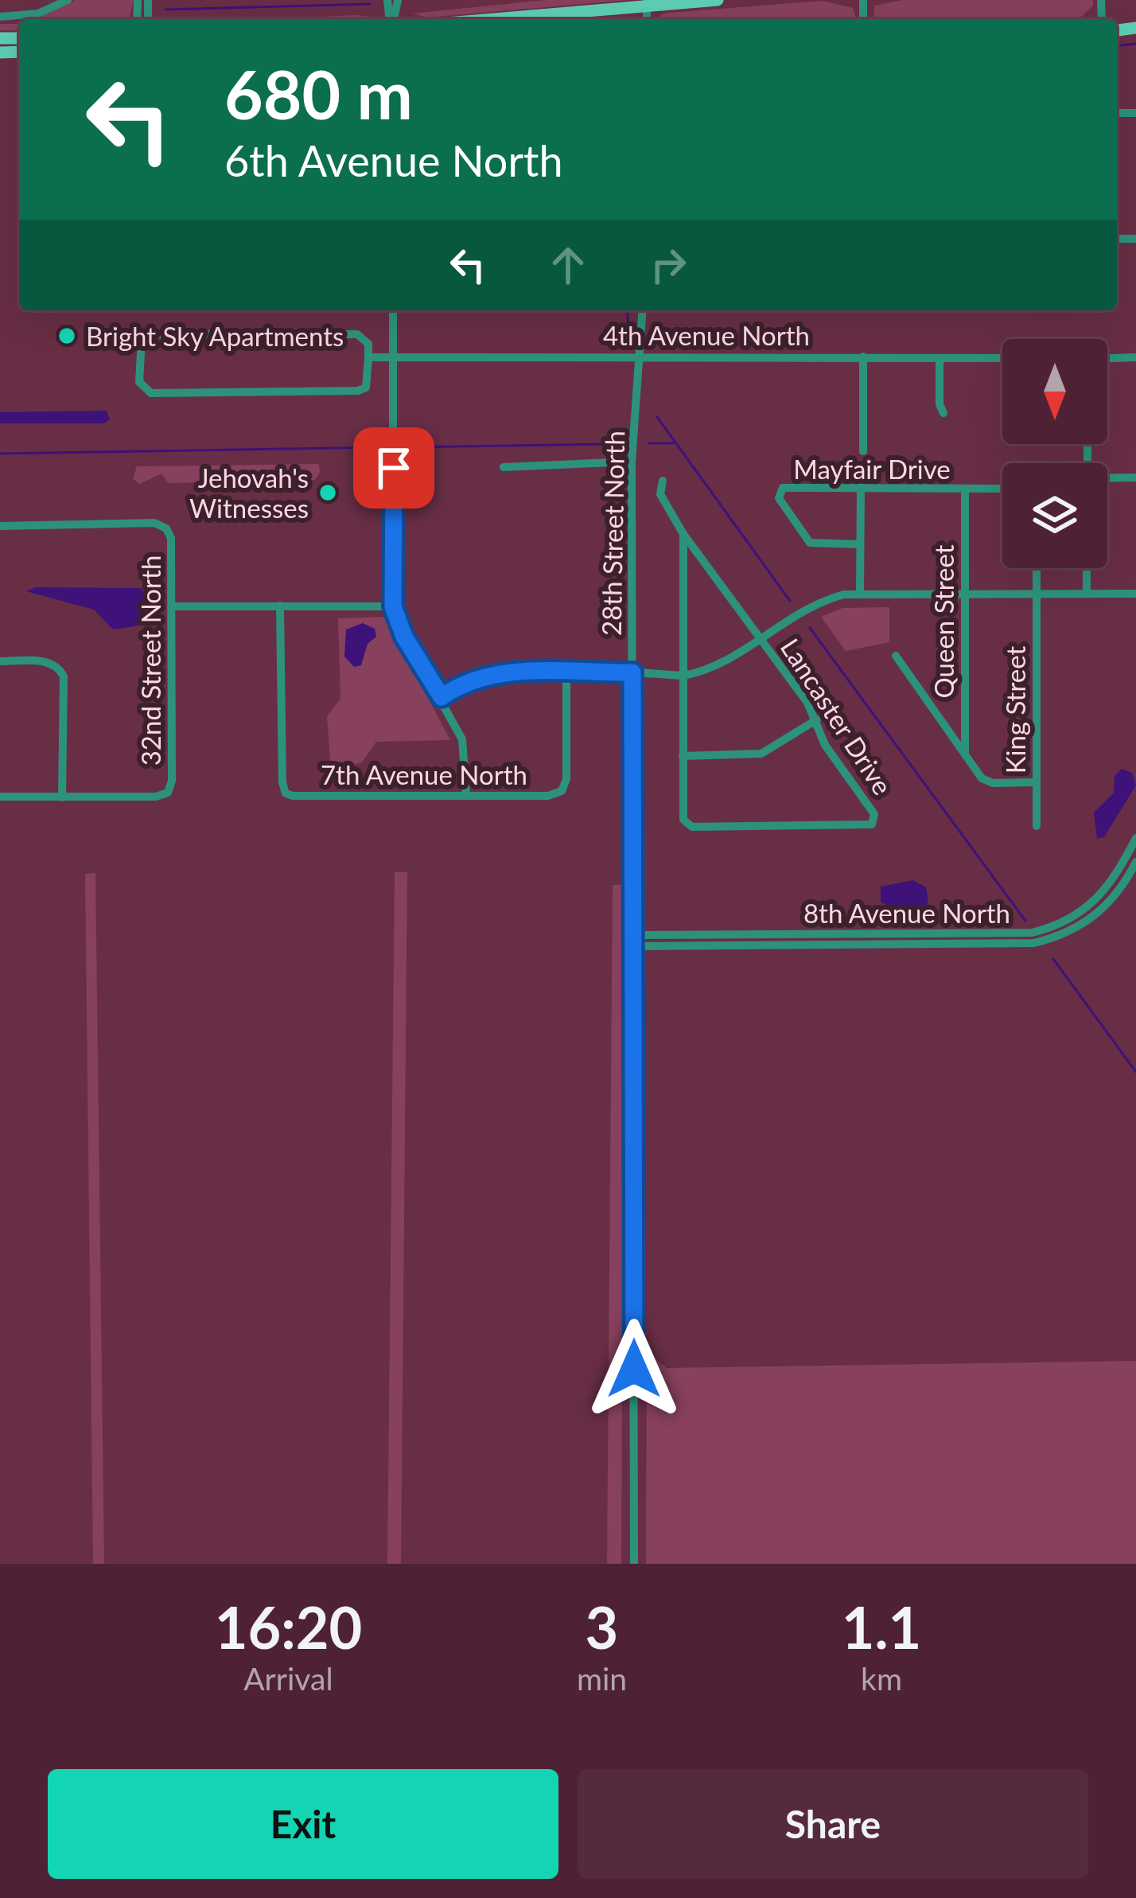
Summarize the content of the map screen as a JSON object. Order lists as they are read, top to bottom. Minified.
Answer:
{"streets":{"street":["4th Avenue North","Mayfair Drive","28th Street North","Queen Street","32nd Street North","King Street","Lancaster Drive","7th Avenue North","8th Avenue North"]},"crossings":[["4th Avenue North","28th Street North"],["Mayfair Drive","Queen Street"],["28th Street North","8th Avenue North"]],"places":["Bright Sky Apartments","Jehovah's Witnesses"],"north":"bottom","page":{"turn":["680 m","6th Avenue North"],"eta":["16:20","Arrival","3","min","1.1","km"],"buttons":["Exit","Share"]}}
